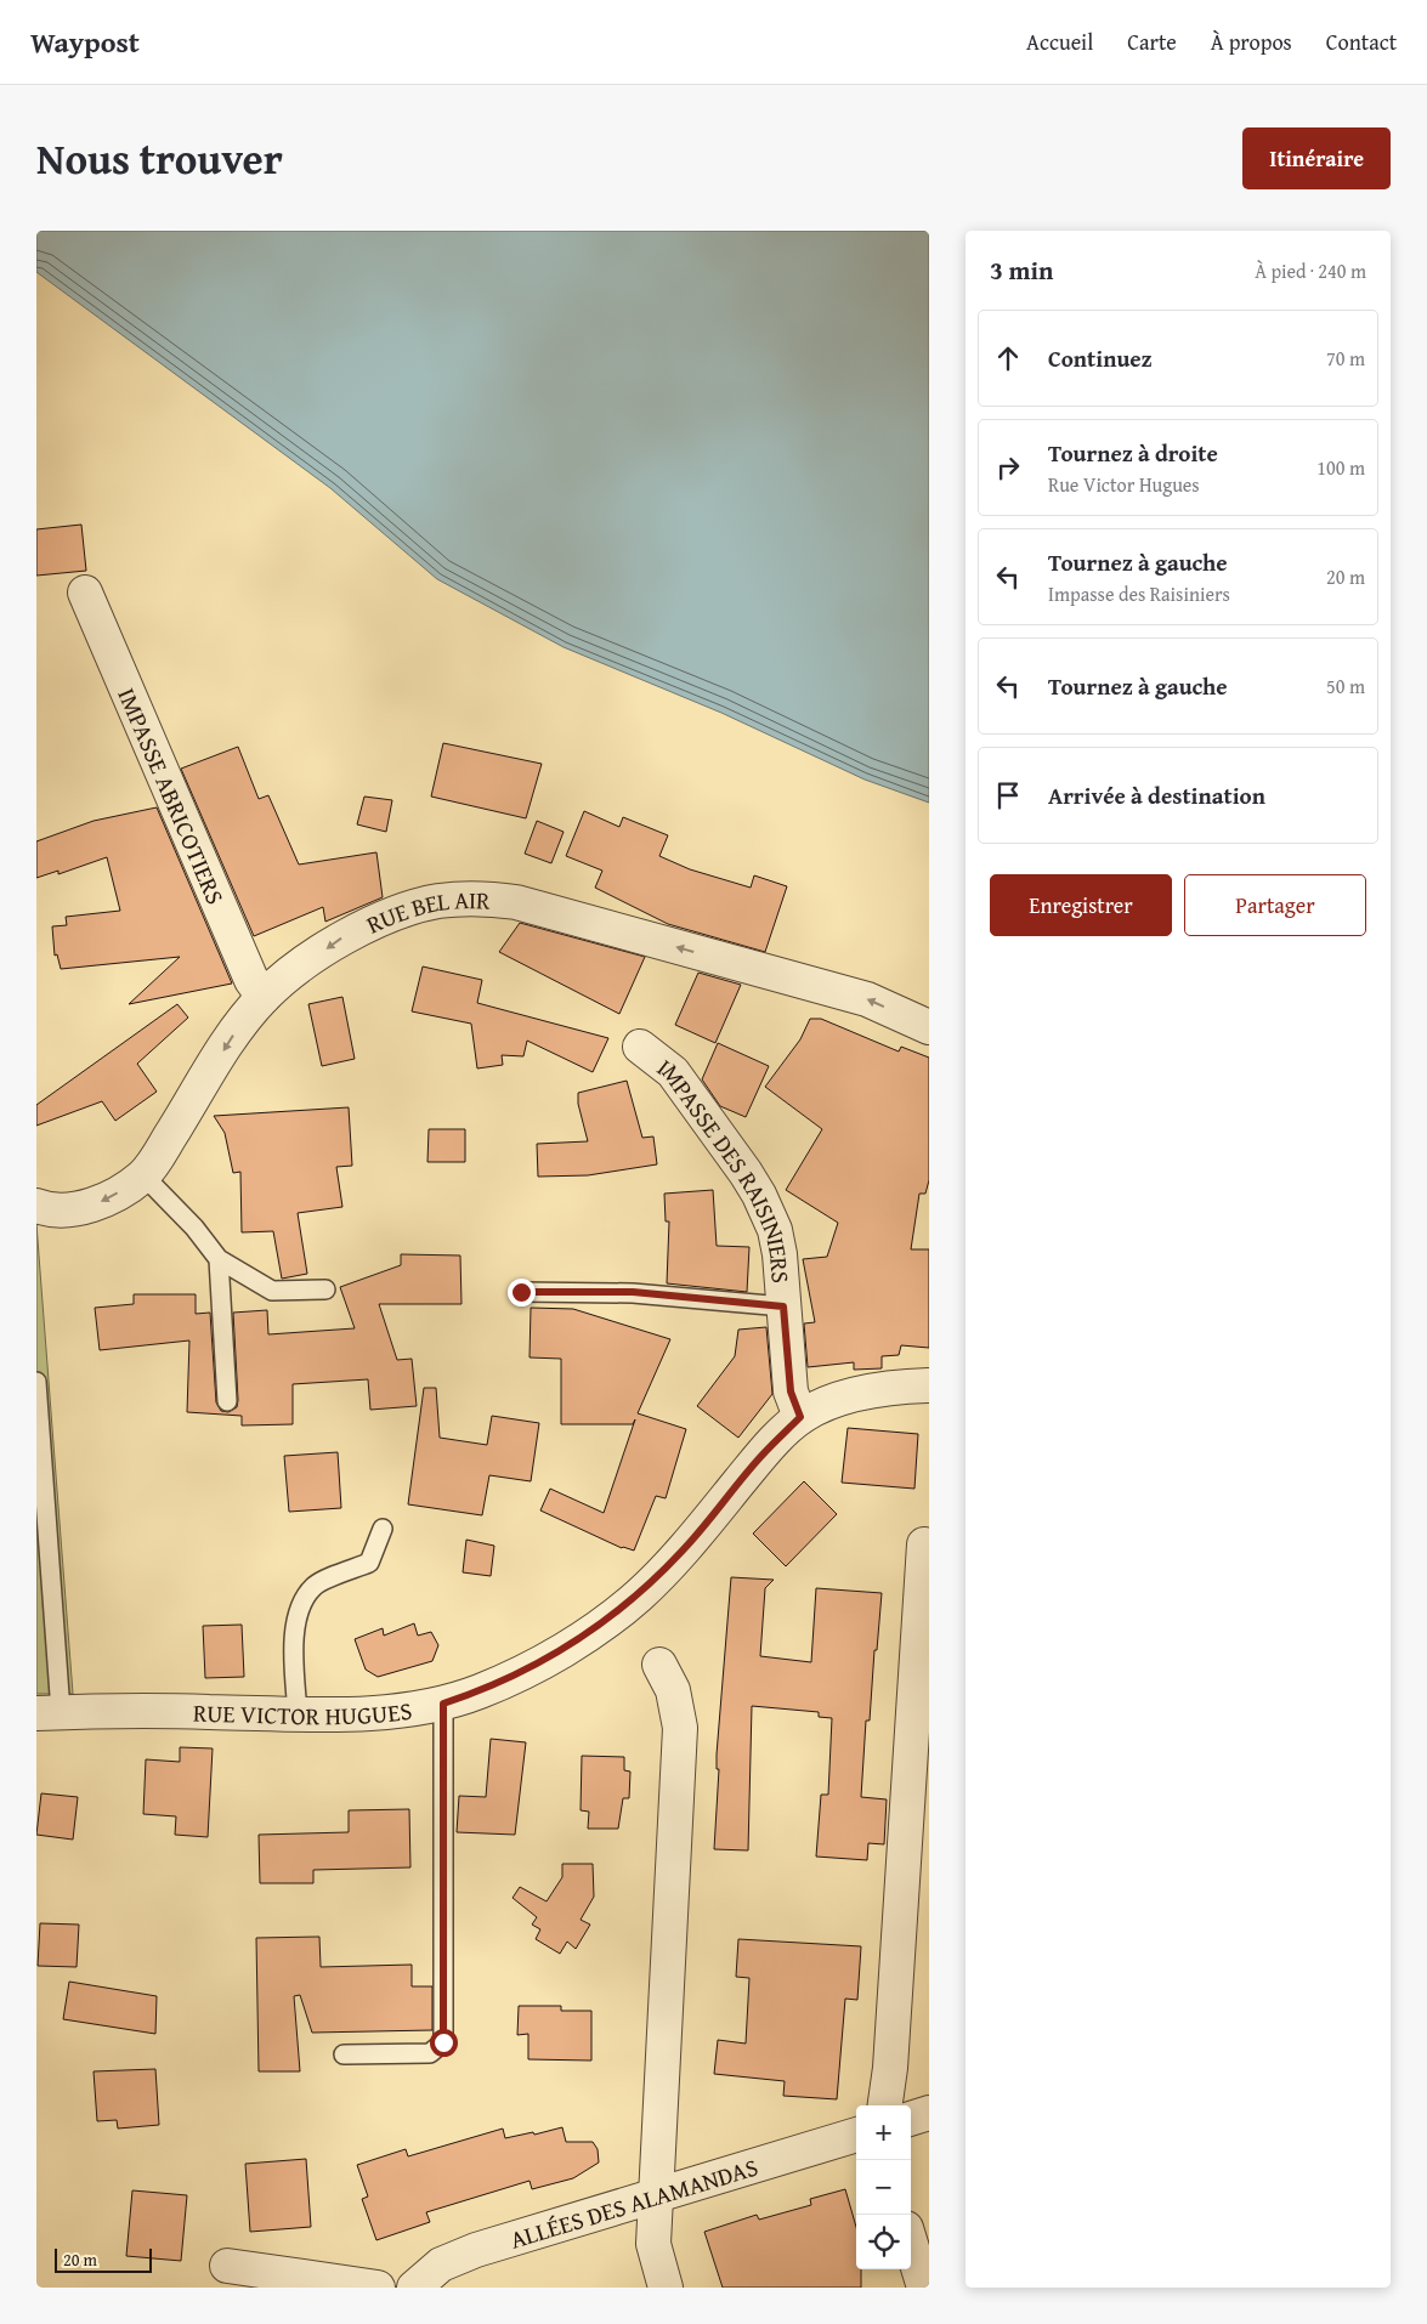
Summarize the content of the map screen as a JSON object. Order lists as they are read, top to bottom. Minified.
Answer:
{"streets":{"street":["IMPASSE ABRICOTIERS","RUE BEL AIR","IMPASSE DES RAISINIERS","RUE VICTOR HUGUES","ALLÉES DES ALAMANDAS"]},"crossings":[["IMPASSE ABRICOTIERS","RUE BEL AIR"],["IMPASSE DES RAISINIERS","RUE VICTOR HUGUES"]],"one_way":["RUE BEL AIR"],"scale_bar":"20 m","page":{"header":"Waypost","nav":["Accueil","Carte","À propos","Contact"],"title":"Nous trouver","buttons":["Itinéraire",["Enregistrer","Partager"]],"heading":["3 min","À pied · 240 m"],"list":[["Continuez","70 m"],["Tournez à droite","Rue Victor Hugues","100 m"],["Tournez à gauche","Impasse des Raisiniers","20 m"],["Tournez à gauche","50 m"],"Arrivée à destination"],"map_buttons":["+","−"],"scale":"20 m"}}
